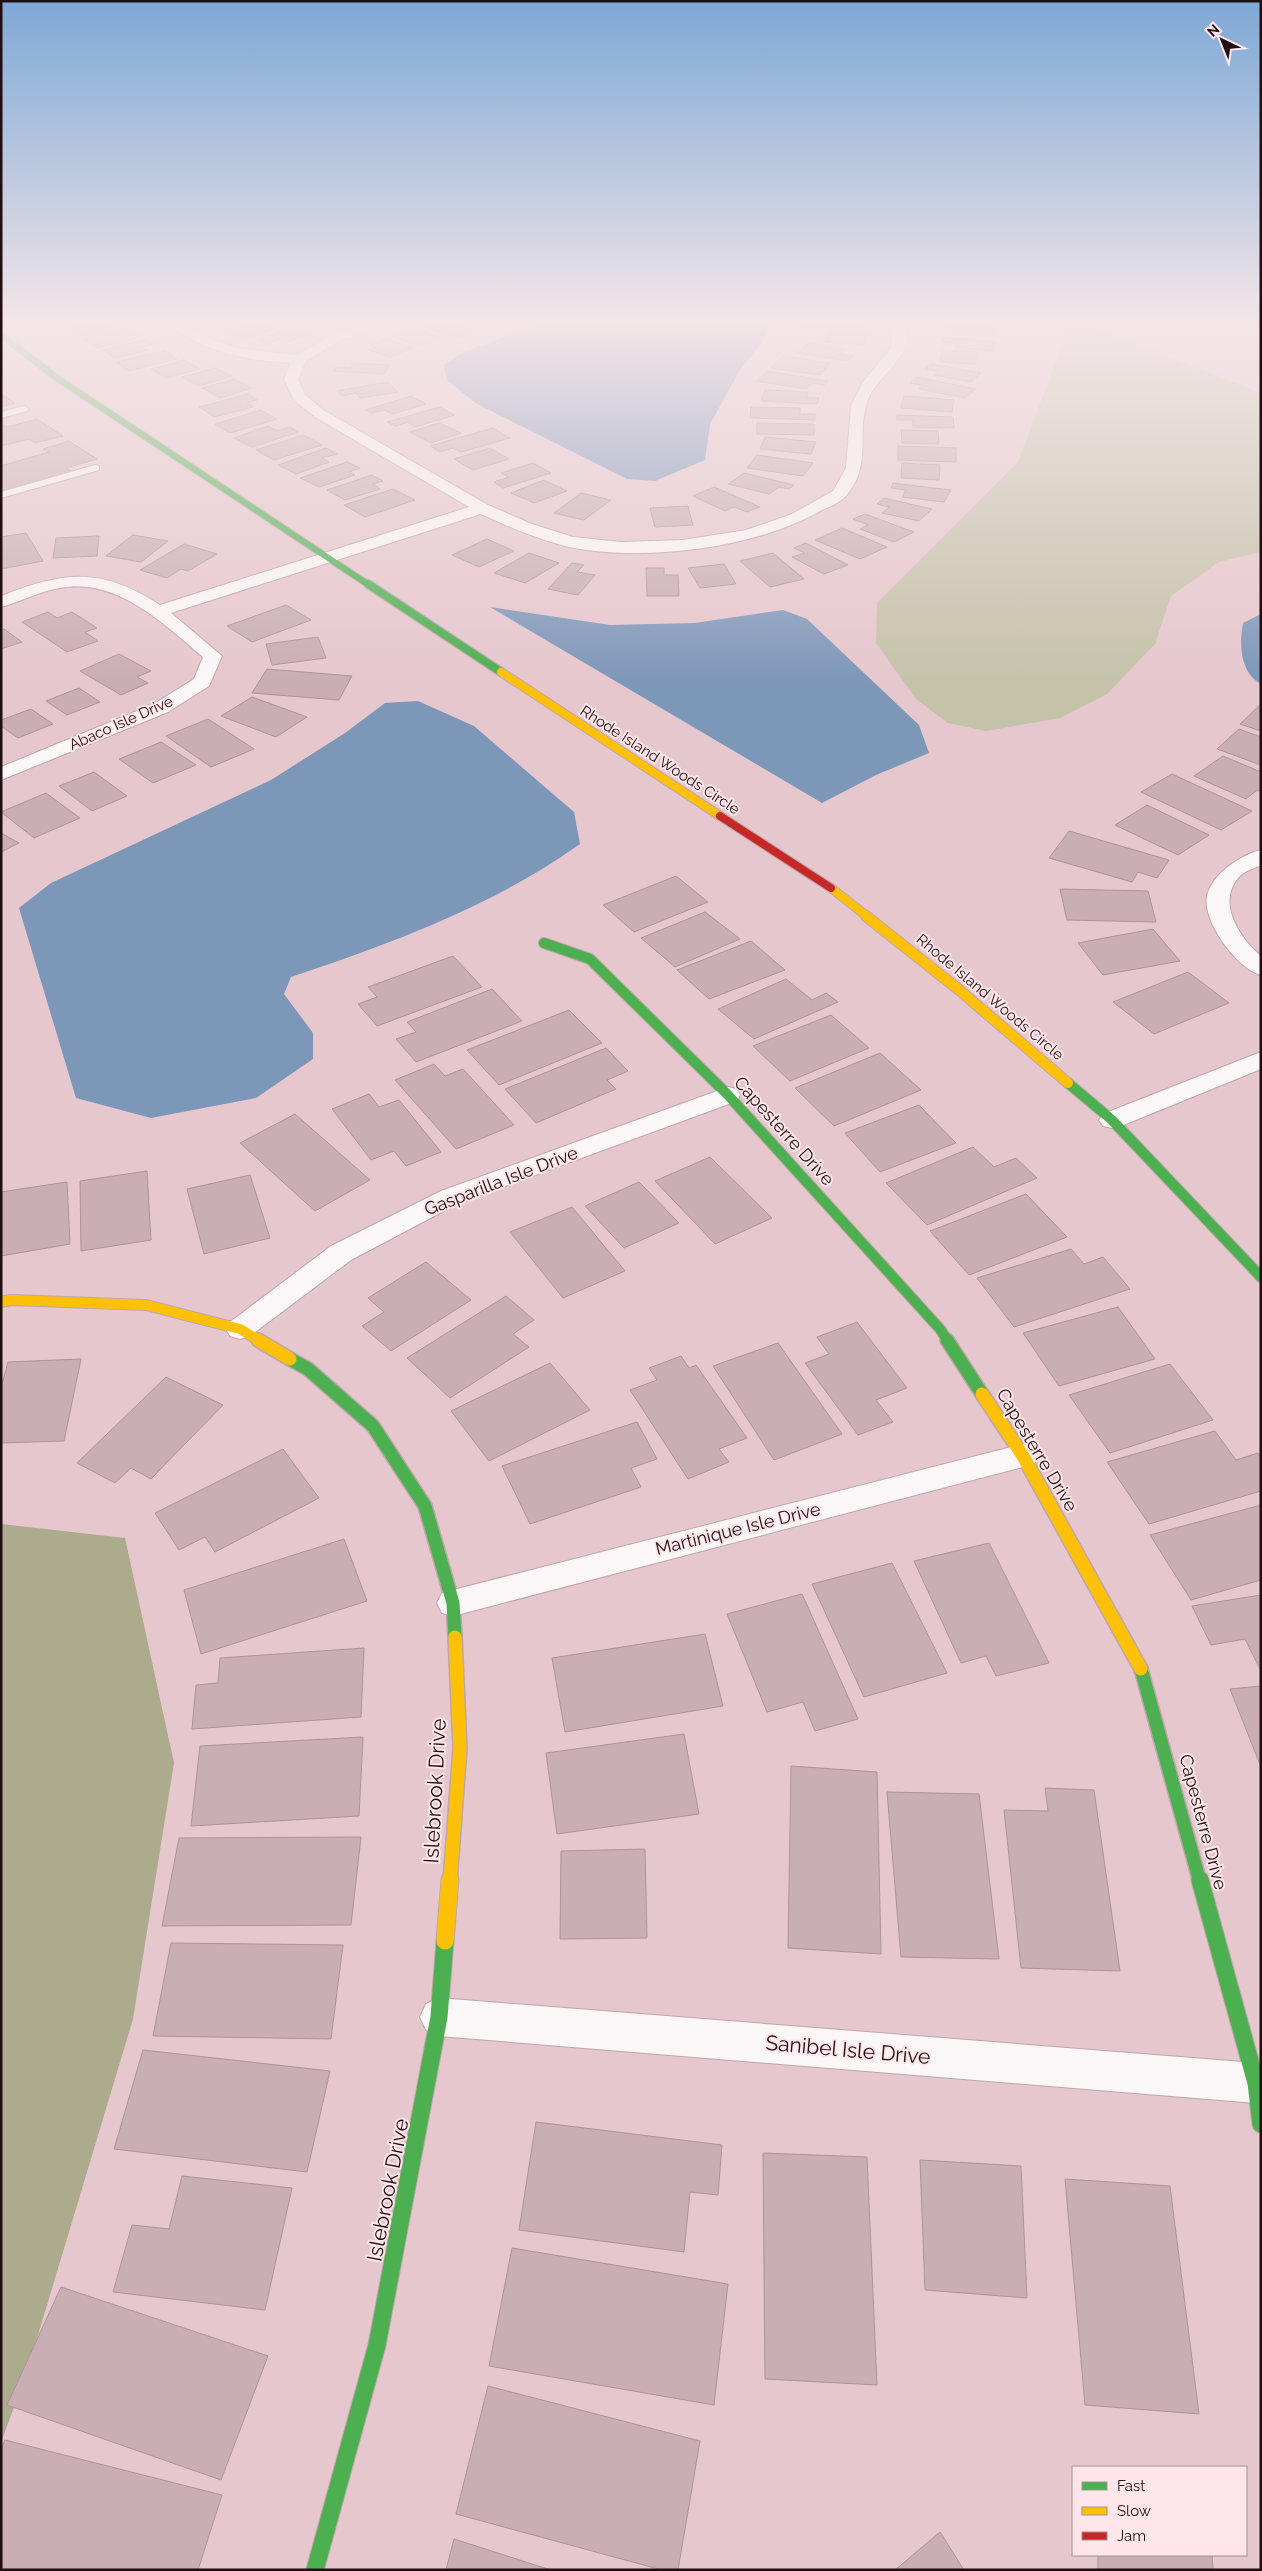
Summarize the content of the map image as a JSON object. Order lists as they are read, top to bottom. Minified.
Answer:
{"streets":{"street":["Abaco Isle Drive","Rhode Island Woods Circle","Capesterre Drive","Gasparilla Isle Drive","Martinique Isle Drive","Islebrook Drive","Sanibel Isle Drive"]},"crossings":[["Capesterre Drive","Gasparilla Isle Drive"],["Capesterre Drive","Martinique Isle Drive"],["Capesterre Drive","Sanibel Isle Drive"],["Gasparilla Isle Drive","Islebrook Drive"],["Martinique Isle Drive","Islebrook Drive"],["Islebrook Drive","Sanibel Isle Drive"]],"legend":["Fast","Slow","Jam"],"north":"top left"}
